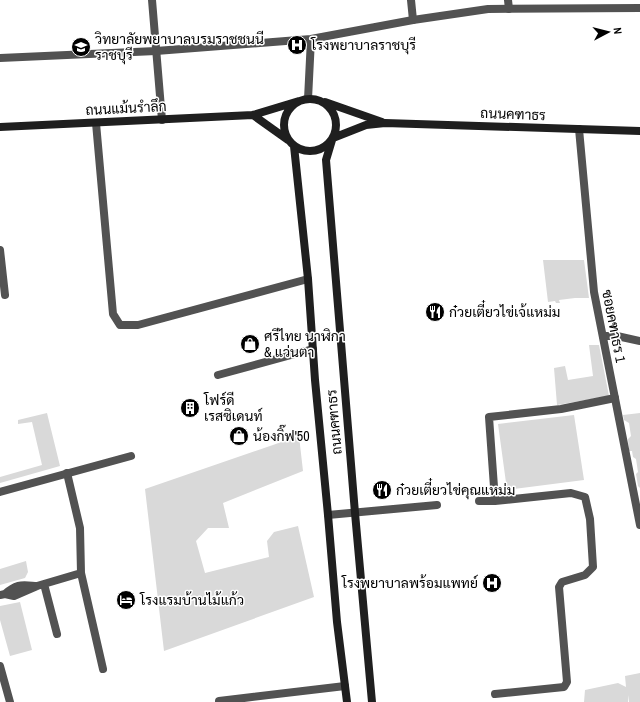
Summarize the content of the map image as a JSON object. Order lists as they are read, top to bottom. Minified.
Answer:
{"streets":{"street":["ถนนแม้นรำลึก","ถนนคฑาธร","ซอยคฑาธร 1"]},"crossings":[["ถนนแม้นรำลึก","ถนนคฑาธร"],["ถนนคฑาธร","ซอยคฑาธร 1"]],"places":{"hospital":["โรงพยาบาลราชบุรี","โรงพยาบาลพร้อมแพทย์"],"school or university":["วิทยาลัยพยาบาลบรมราชชนนี ราชบุรี"],"restaurant":["ก๋วยเตี๋ยวไข่เจ้แหม่ม","ก๋วยเตี๋ยวไข่คุณแหม่ม"],"shop":["ศรีไทย นาฬิกา & แว่นตา","น้องกิ๊ฟ'50"],"building":["โฟร์ดี เรสซิเดนท์"],"hotel":["โรงแรมบ้านไม้แก้ว"]},"north":"right"}
